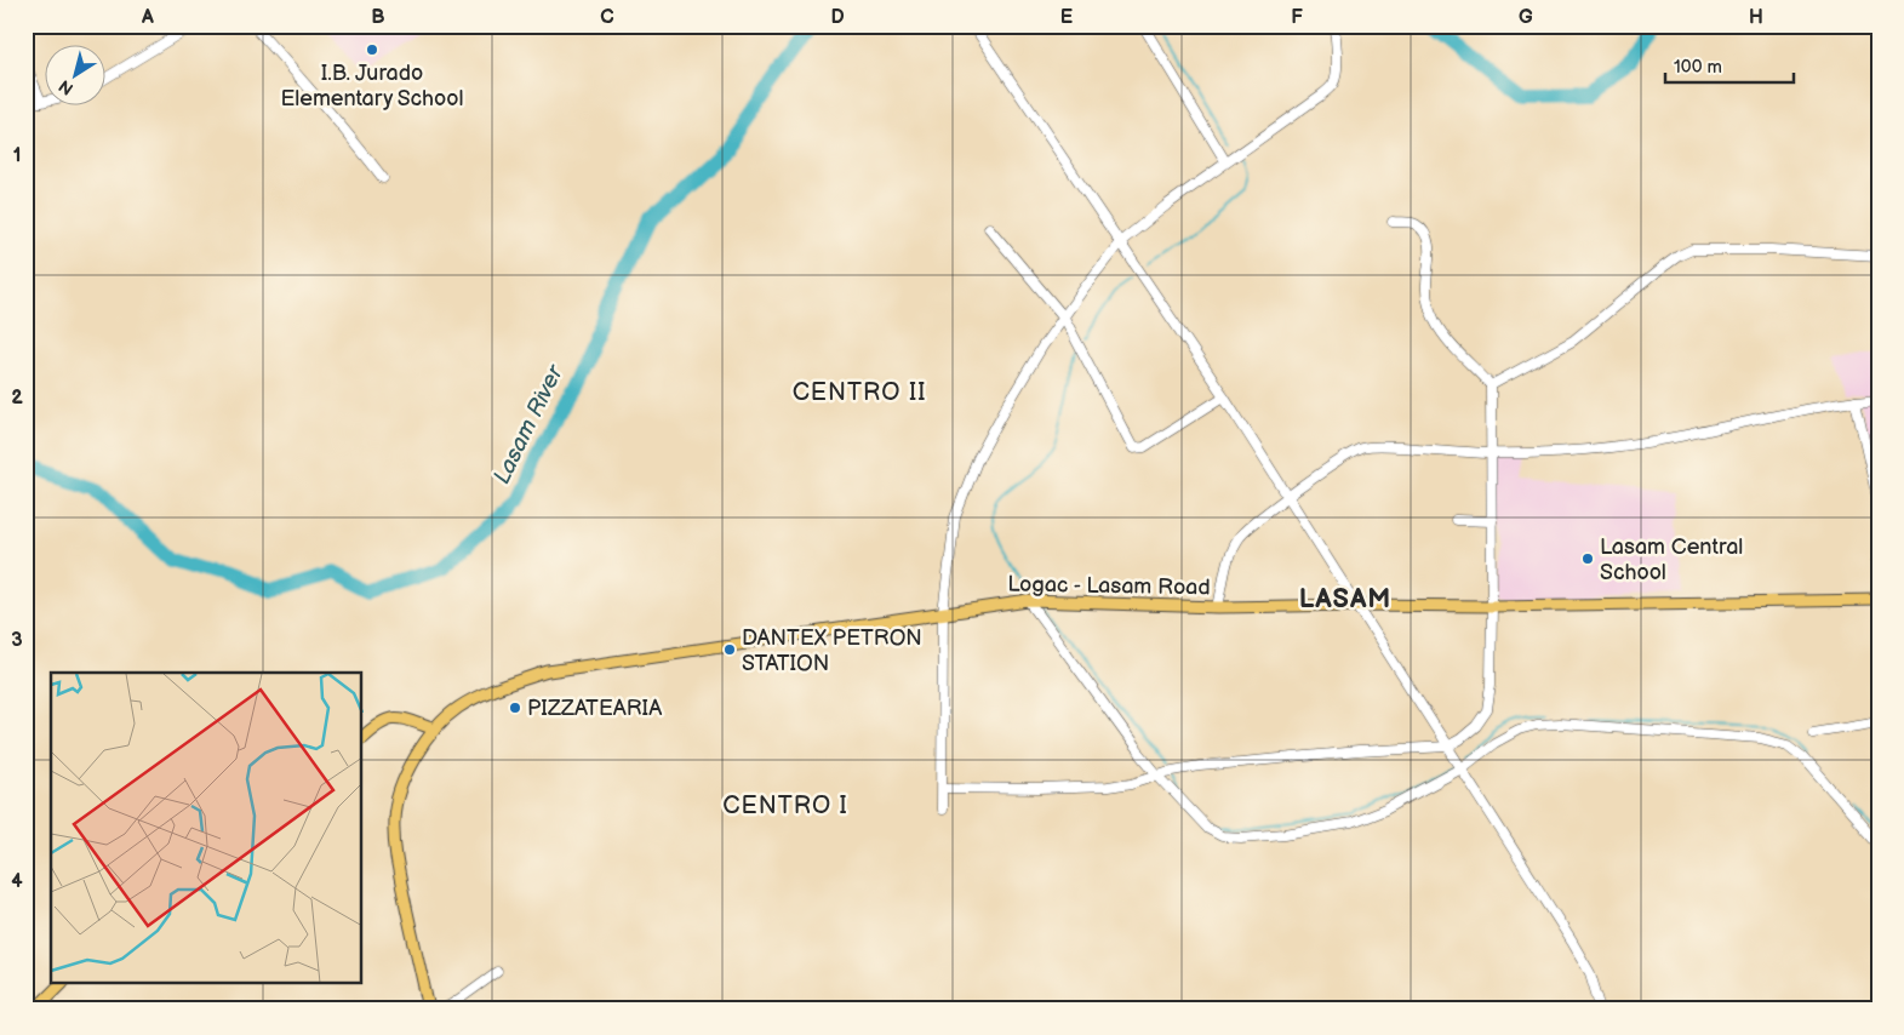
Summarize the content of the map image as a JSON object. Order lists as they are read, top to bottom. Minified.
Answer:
{"streets":{"main road":["Logac - Lasam Road"]},"districts":["CENTRO II","LASAM","CENTRO I"],"water":["Lasam River"],"places":["I.B. Jurado Elementary School","Lasam Central School","DANTEX PETRON STATION","PIZZATEARIA"],"scale_bar":"100 m","north":"bottom left","grid":{"columns":["A","B","C","D","E","F","G","H"],"rows":["1","2","3","4"]}}
